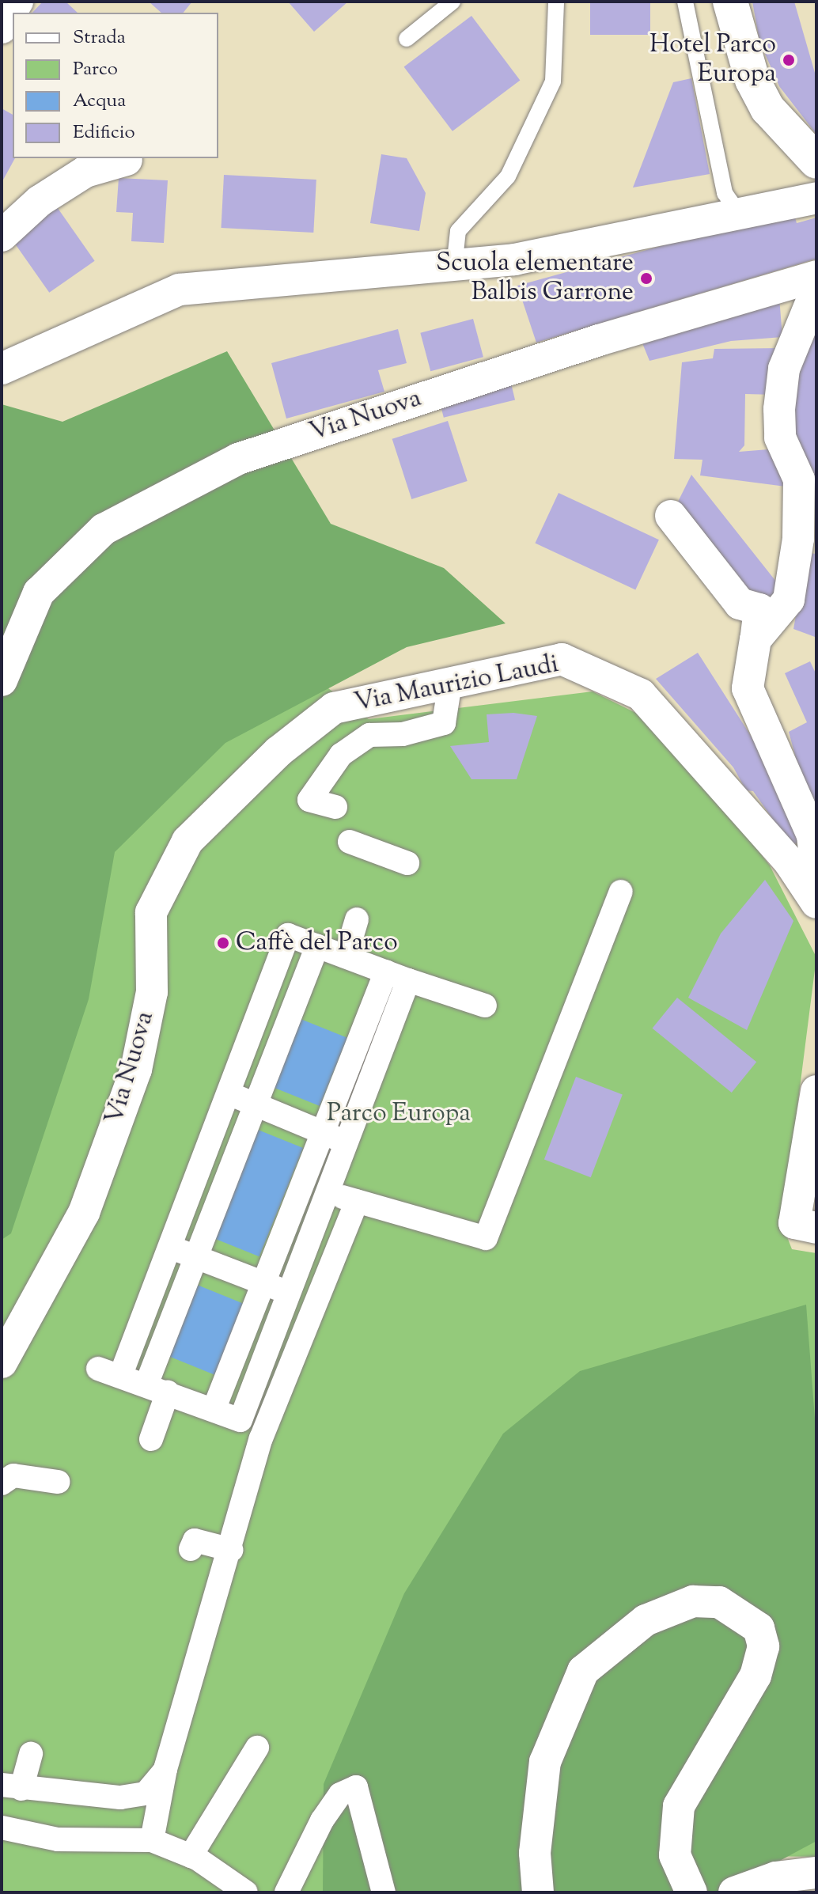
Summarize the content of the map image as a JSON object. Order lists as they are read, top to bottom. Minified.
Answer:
{"streets":{"street":["Via Nuova","Via Maurizio Laudi"]},"crossings":[["Via Nuova","Via Maurizio Laudi"]],"parks":["Parco Europa"],"places":["Hotel Parco Europa","Scuola elementare Balbis Garrone","Caffè del Parco"],"legend":["Strada","Parco","Acqua","Edificio"]}
